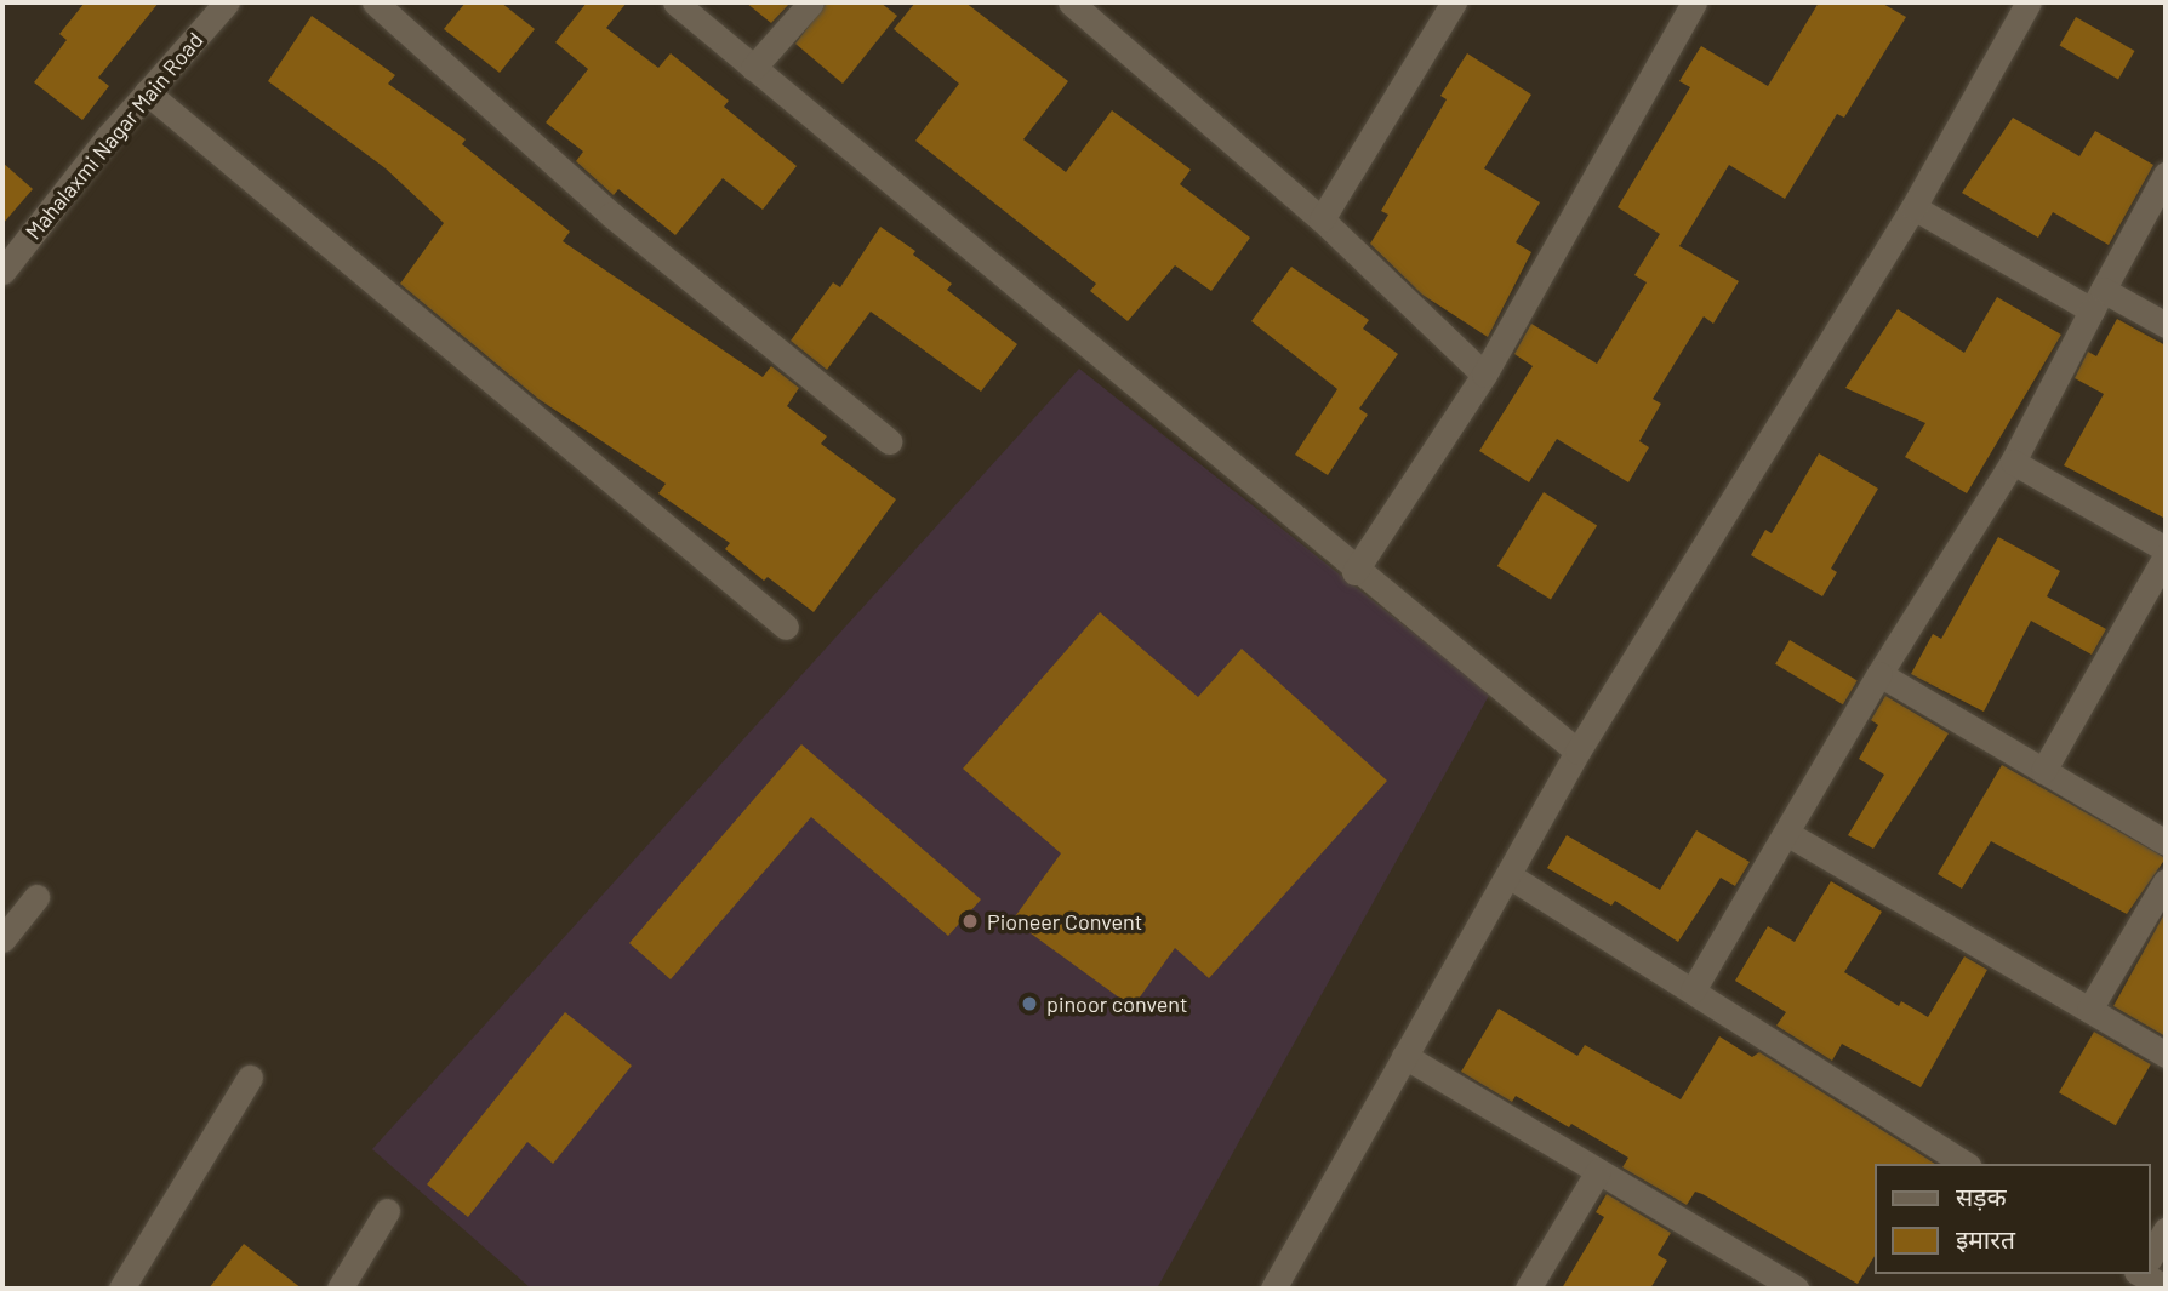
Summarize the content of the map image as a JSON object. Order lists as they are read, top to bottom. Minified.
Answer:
{"streets":{"street":["Mahalaxmi Nagar Main Road"]},"places":["Pioneer Convent","pinoor convent"],"legend":["सड़क","इमारत"]}
